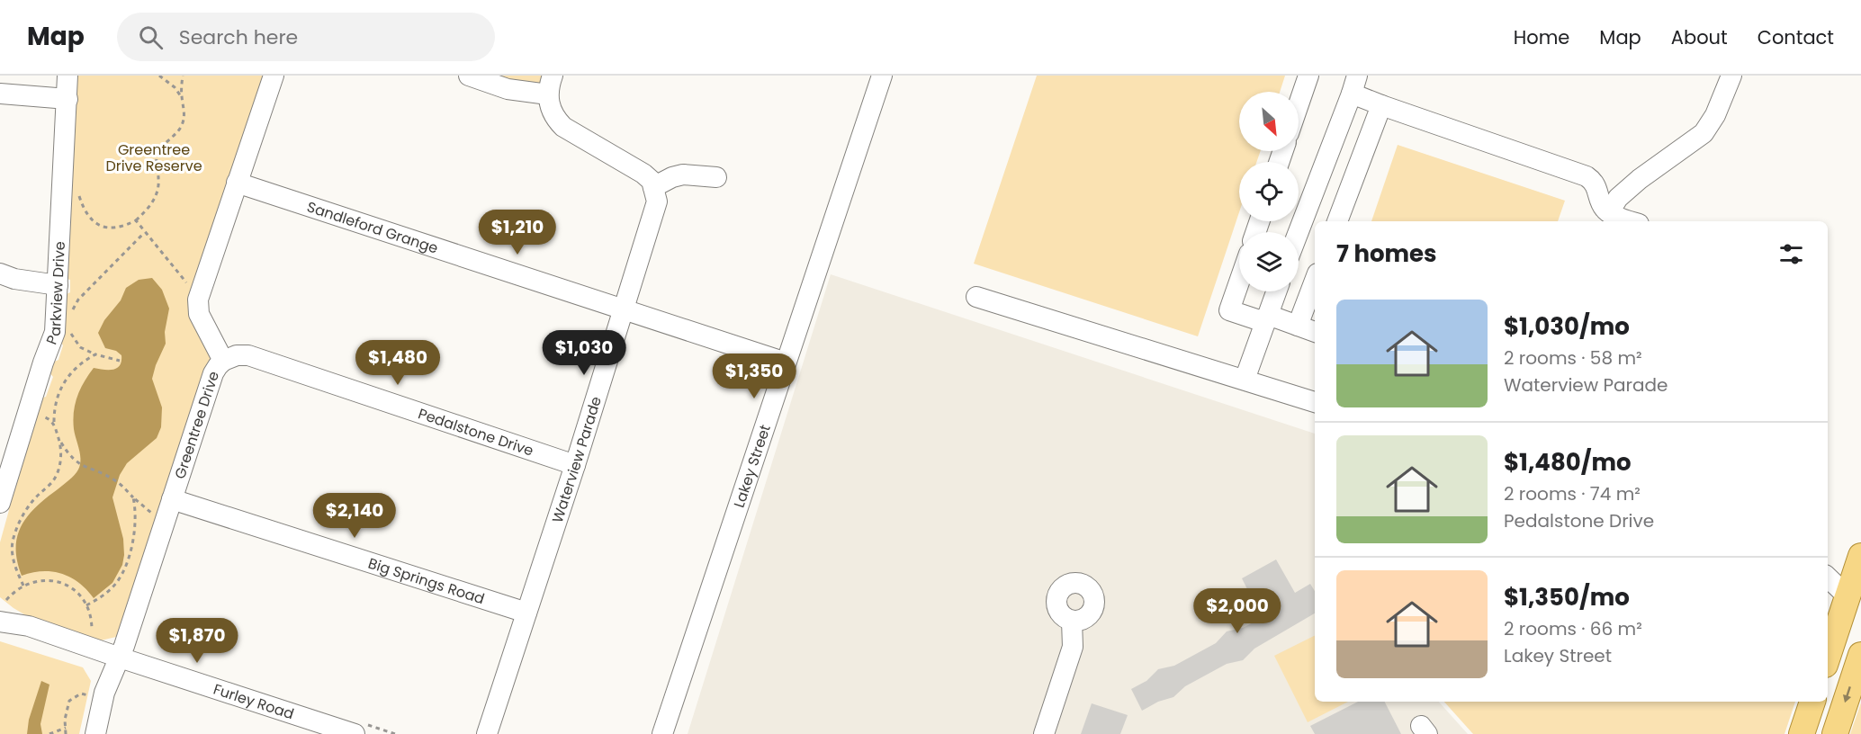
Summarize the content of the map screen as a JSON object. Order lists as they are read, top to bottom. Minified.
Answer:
{"streets":{"street":["Sandleford Grange","Parkview Drive","Greentree Drive","Pedalstone Drive","Waterview Parade","Lakey Street","Big Springs Road","Furley Road"]},"crossings":[["Sandleford Grange","Greentree Drive"],["Sandleford Grange","Waterview Parade"],["Sandleford Grange","Lakey Street"],["Greentree Drive","Pedalstone Drive"],["Greentree Drive","Big Springs Road"],["Greentree Drive","Furley Road"],["Pedalstone Drive","Waterview Parade"],["Waterview Parade","Big Springs Road"]],"parks":["Greentree Drive Reserve"],"north":"bottom right","page":{"header":"Map","search":"Search here","nav":["Home","Map","About","Contact"],"price":["$1,210","$1,030","$1,480","$1,350","$2,140","$2,000","$1,870"],"heading":"7 homes","list":[{"name":"$1,030/mo","note":"2 rooms · 58 m² · Waterview Parade"},{"name":"$1,480/mo","note":"2 rooms · 74 m² · Pedalstone Drive"},{"name":"$1,350/mo","note":"2 rooms · 66 m² · Lakey Street"}]}}
